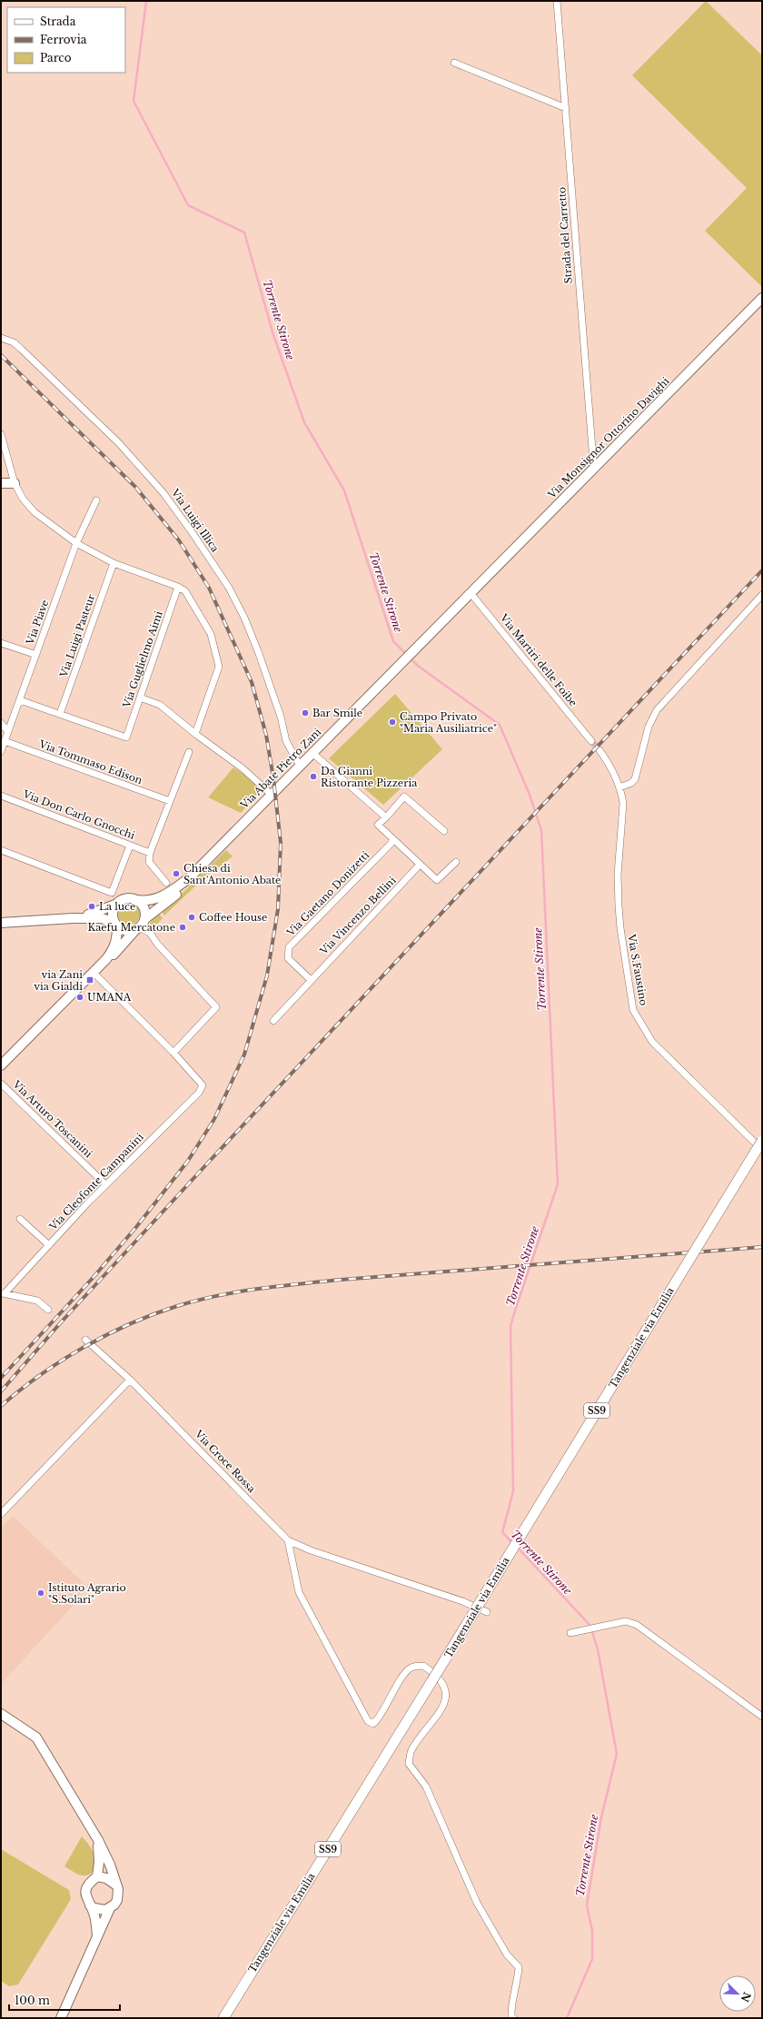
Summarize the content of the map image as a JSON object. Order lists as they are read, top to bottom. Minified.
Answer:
{"streets":{"main road":["Via Monsignor Ottorino Davighi","Via Abate Pietro Zani","Tangenziale via Emilia","SS9"],"street":["Strada del Carretto","Via Luigi Illica","Via Piave","Via Luigi Pasteur","Via Guglielmo Aimi","Via Martiri delle Foibe","Via Tommaso Edison","Via Don Carlo Gnocchi","Via Gaetano Donizetti","Via Vincenzo Bellini","Via S.Faustino","Via Arturo Toscanini","Via Cleofonte Campanini","Via Croce Rossa"]},"crossings":[["Strada del Carretto","Via Monsignor Ottorino Davighi"],["Via Monsignor Ottorino Davighi","Via Martiri delle Foibe"],["Via Monsignor Ottorino Davighi","Via Abate Pietro Zani"],["Via Luigi Illica","Via Abate Pietro Zani"],["Via Piave","Via Tommaso Edison"],["Via Luigi Pasteur","Via Guglielmo Aimi"],["Via Gaetano Donizetti","Via Vincenzo Bellini"],["Via Arturo Toscanini","Via Cleofonte Campanini"]],"water":["Torrente Stirone"],"places":{"other":["Bar Smile","Campo Privato \"Maria Ausiliatrice\"","Da Gianni Ristorante Pizzeria","Chiesa di Sant'Antonio Abate","La luce","Coffee House","Kaefu Mercatone","UMANA","Istituto Agrario \"S.Solari\""],"transit":["via Zani via Gialdi"]},"legend":["Strada","Ferrovia","Parco"],"scale_bar":"100 m","north":"bottom right"}
